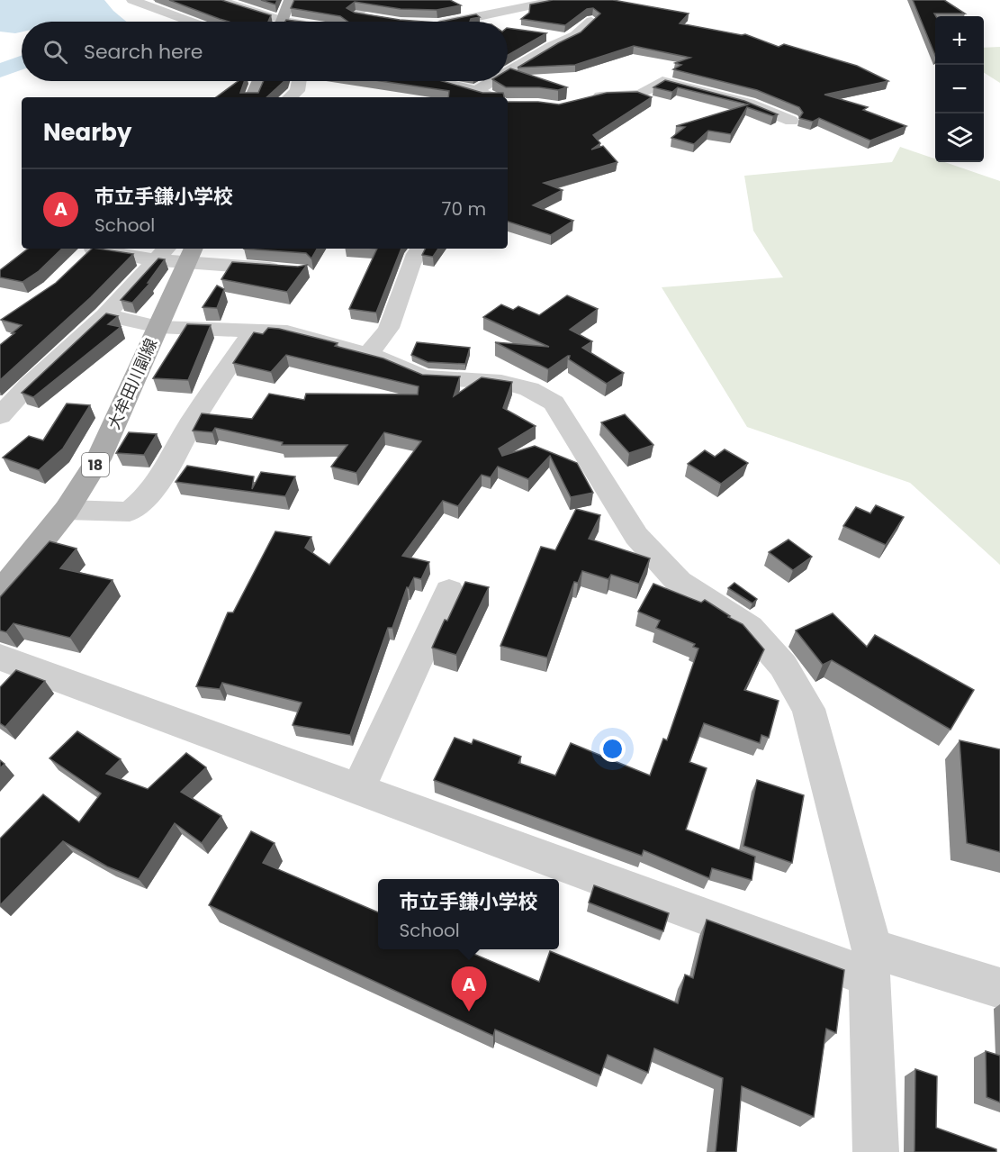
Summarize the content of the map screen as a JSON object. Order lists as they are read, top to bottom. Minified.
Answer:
{"streets":{"main road":["大牟田川副線","18"]},"page":{"map_buttons":["+","−"],"search":"Search here","heading":"Nearby","list":[{"mark":"A","name":"市立手鎌小学校","note":"School","value":"70 m"}],"popup":["市立手鎌小学校","School"],"pins":"A"}}
